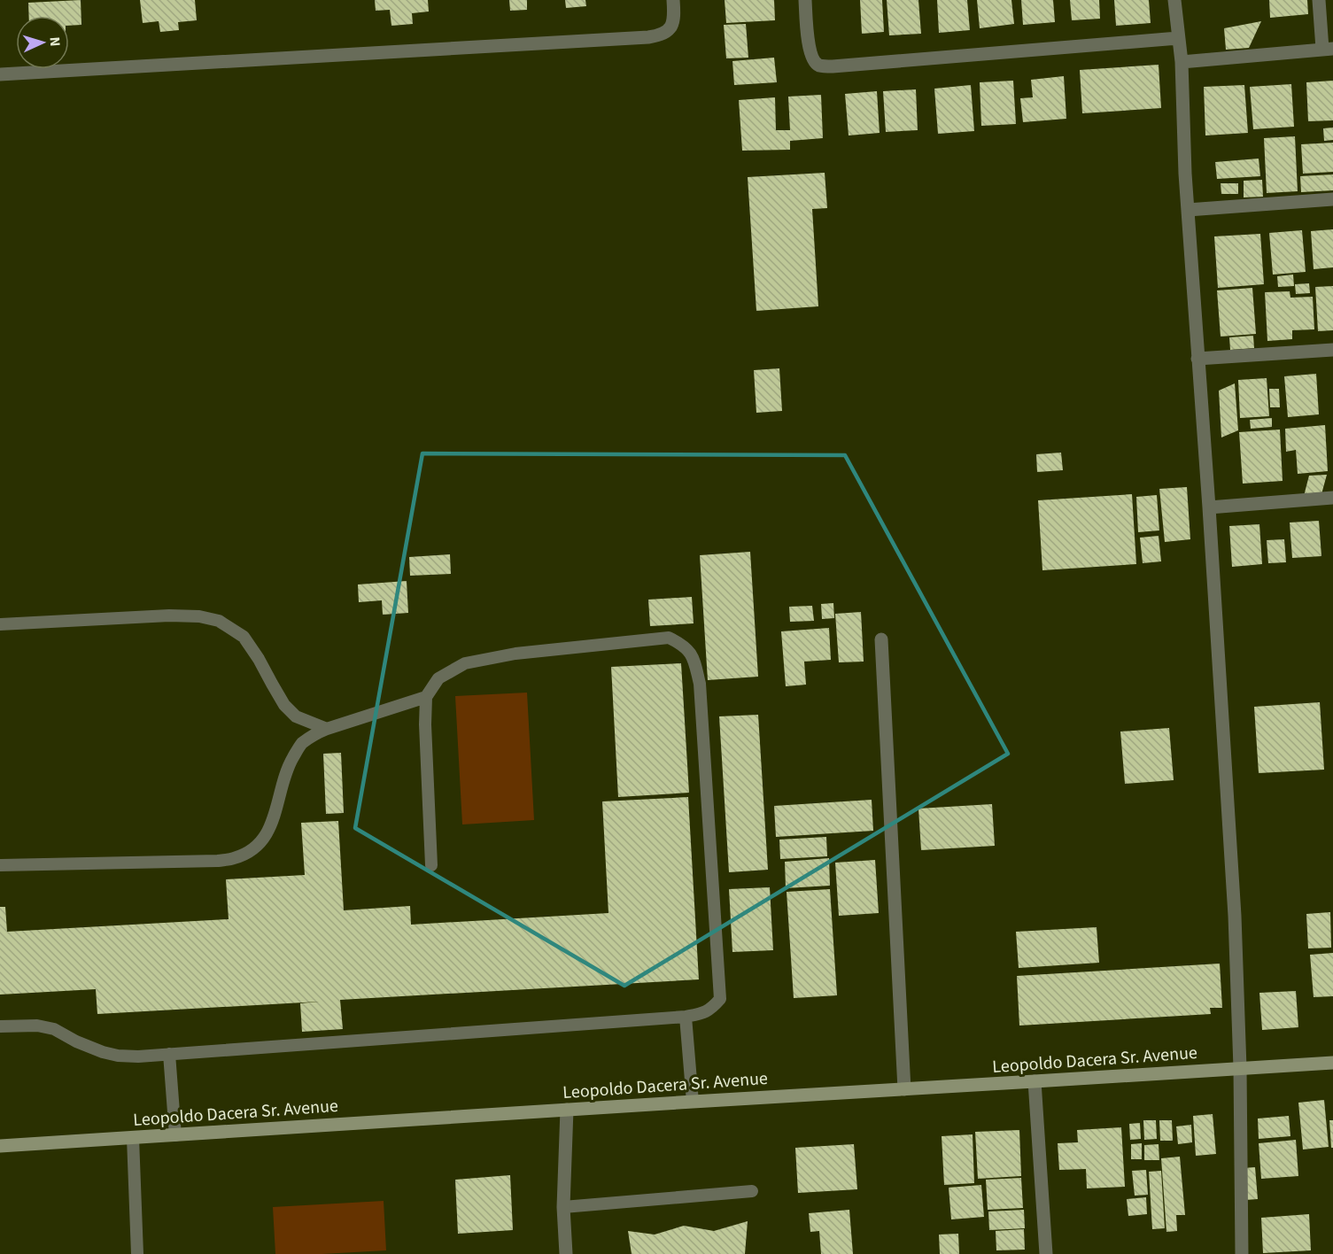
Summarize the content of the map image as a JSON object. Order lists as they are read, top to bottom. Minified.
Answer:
{"streets":{"main road":["Leopoldo Dacera Sr. Avenue"]},"north":"right"}
